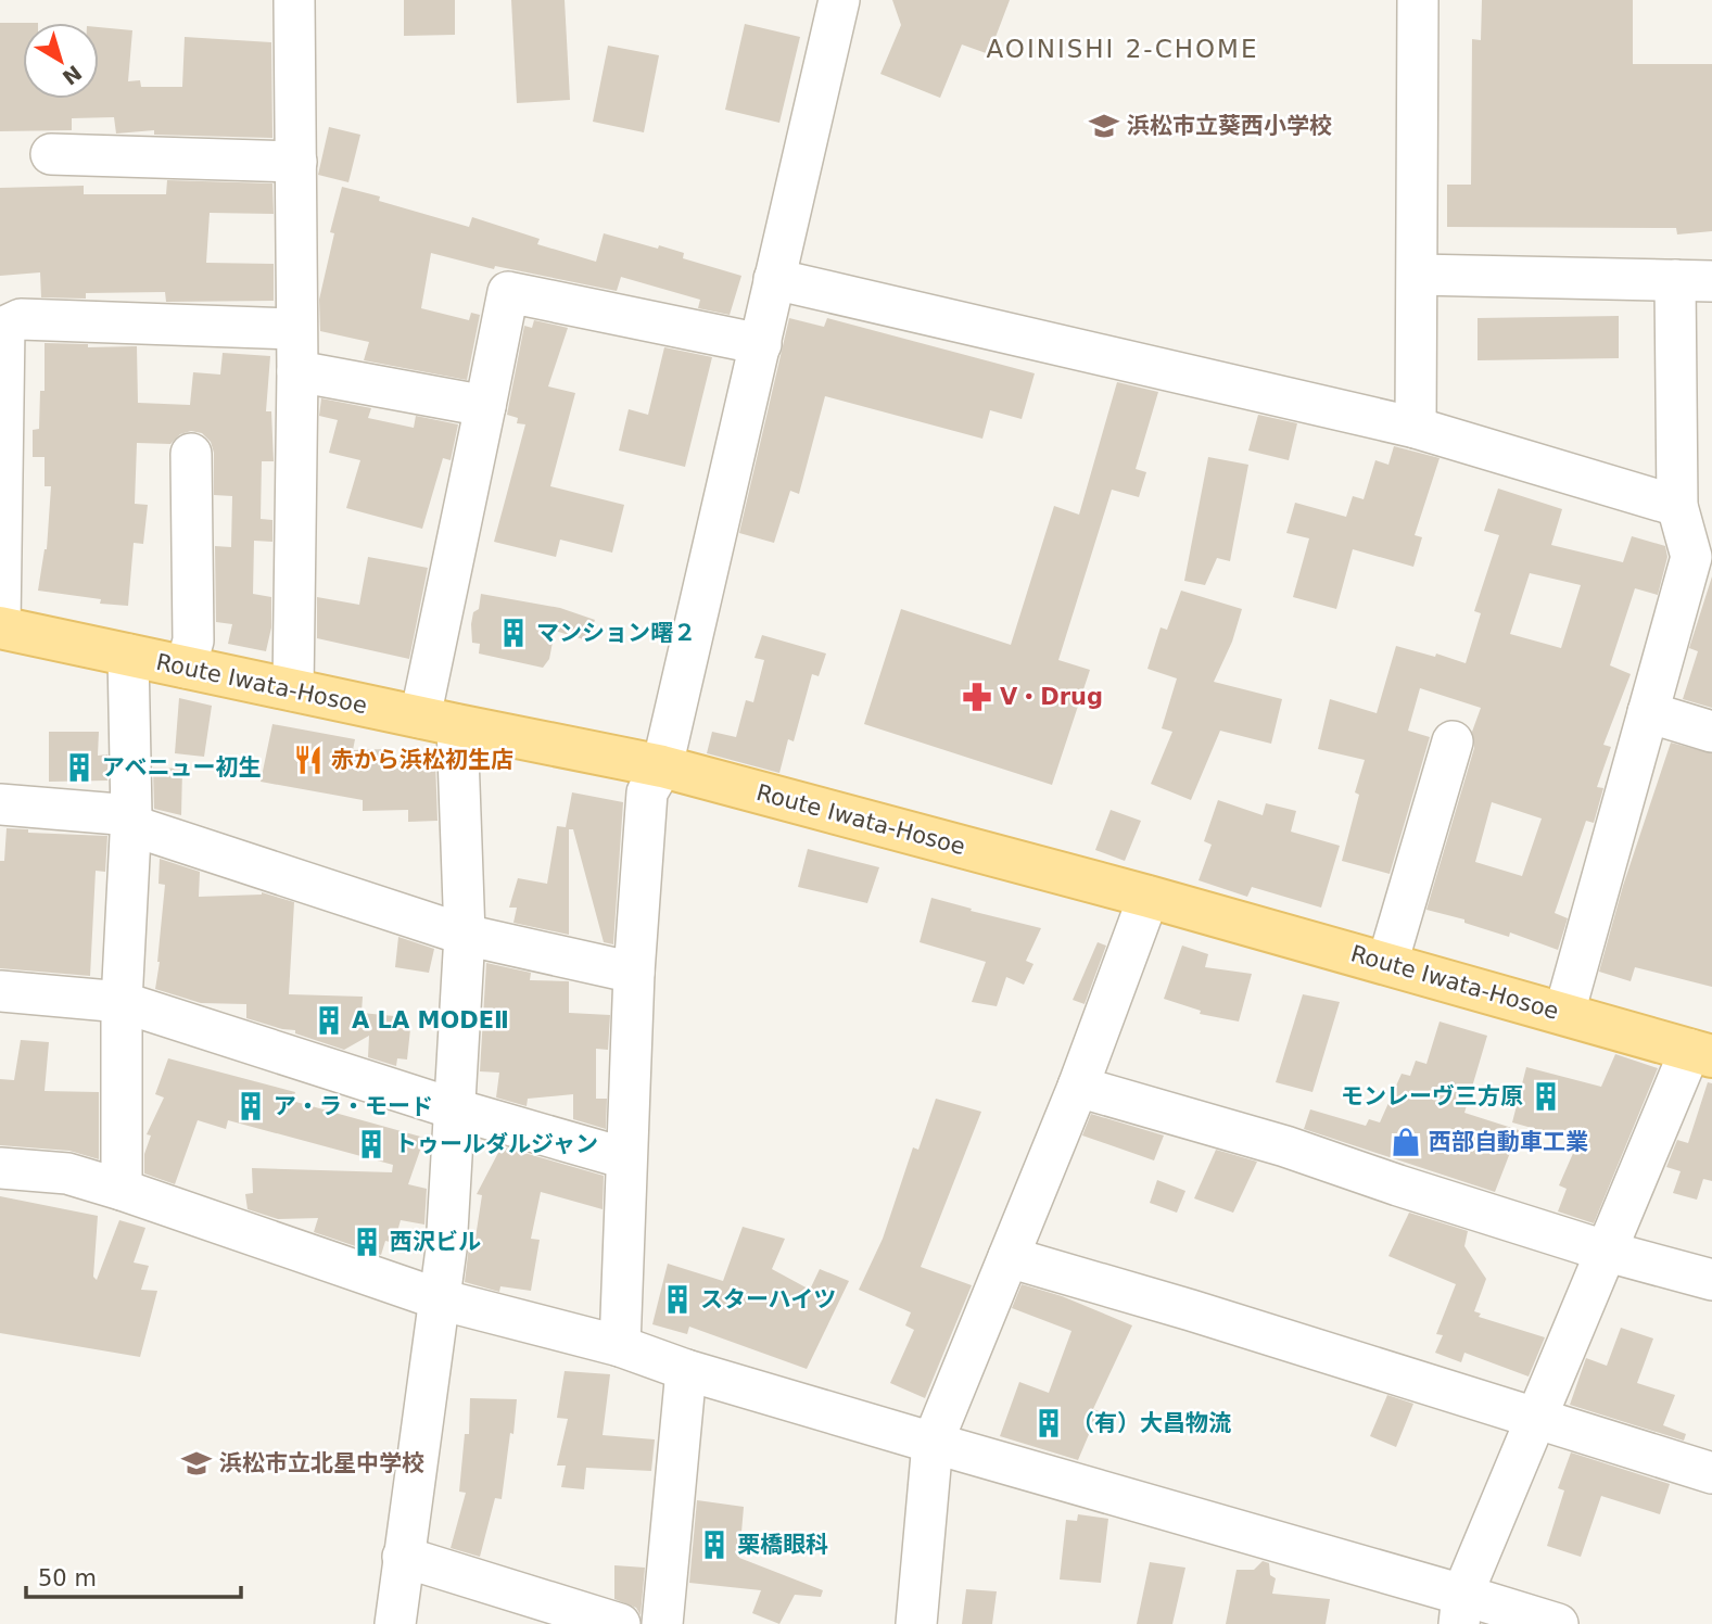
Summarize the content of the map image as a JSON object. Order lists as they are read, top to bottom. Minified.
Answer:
{"streets":{"main road":["Route Iwata-Hosoe"]},"districts":["AOINISHI 2-CHOME"],"places":{"school or university":["浜松市立葵西小学校","浜松市立北星中学校"],"building":["マンション曙２","アベニュー初生","A LA MODEⅡ","モンレーヴ三方原","ア・ラ・モード","トゥールダルジャン","西沢ビル","スターハイツ","（有）大昌物流","栗橋眼科"],"pharmacy":["V・Drug"],"restaurant":["赤から浜松初生店"],"shop":["西部自動車工業"]},"scale_bar":"50 m","north":"bottom right"}
